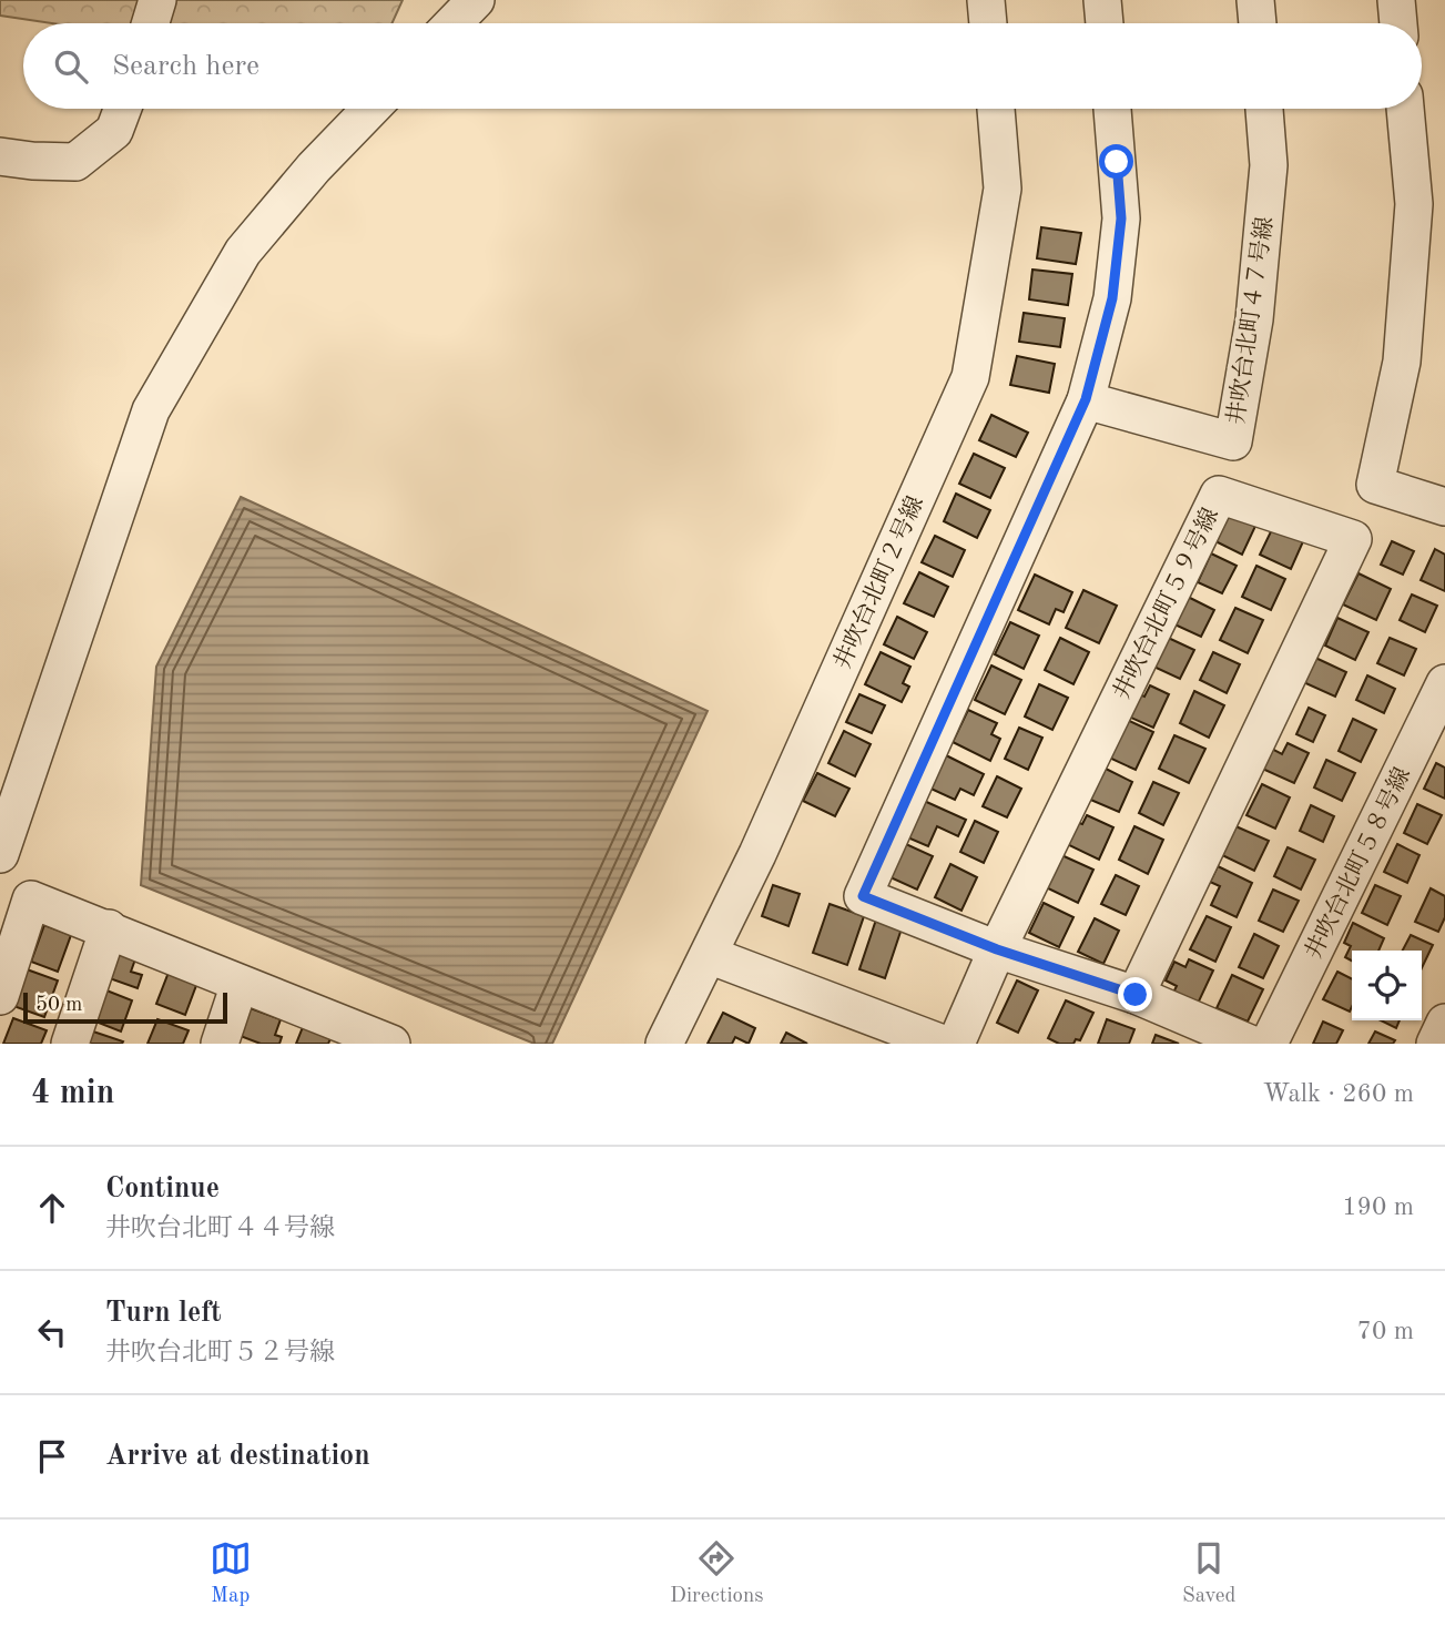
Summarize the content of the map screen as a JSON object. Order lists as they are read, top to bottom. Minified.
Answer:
{"streets":{"street":["井吹台北町４７号線","井吹台北町２号線","井吹台北町５９号線","井吹台北町５８号線"]},"scale_bar":"50 m","page":{"search":"Search here","scale":"50 m","heading":["4 min","Walk · 260 m"],"list":[["Continue","井吹台北町４４号線","190 m"],["Turn left","井吹台北町５２号線","70 m"],"Arrive at destination"],"nav":["Map","Directions","Saved"]}}
